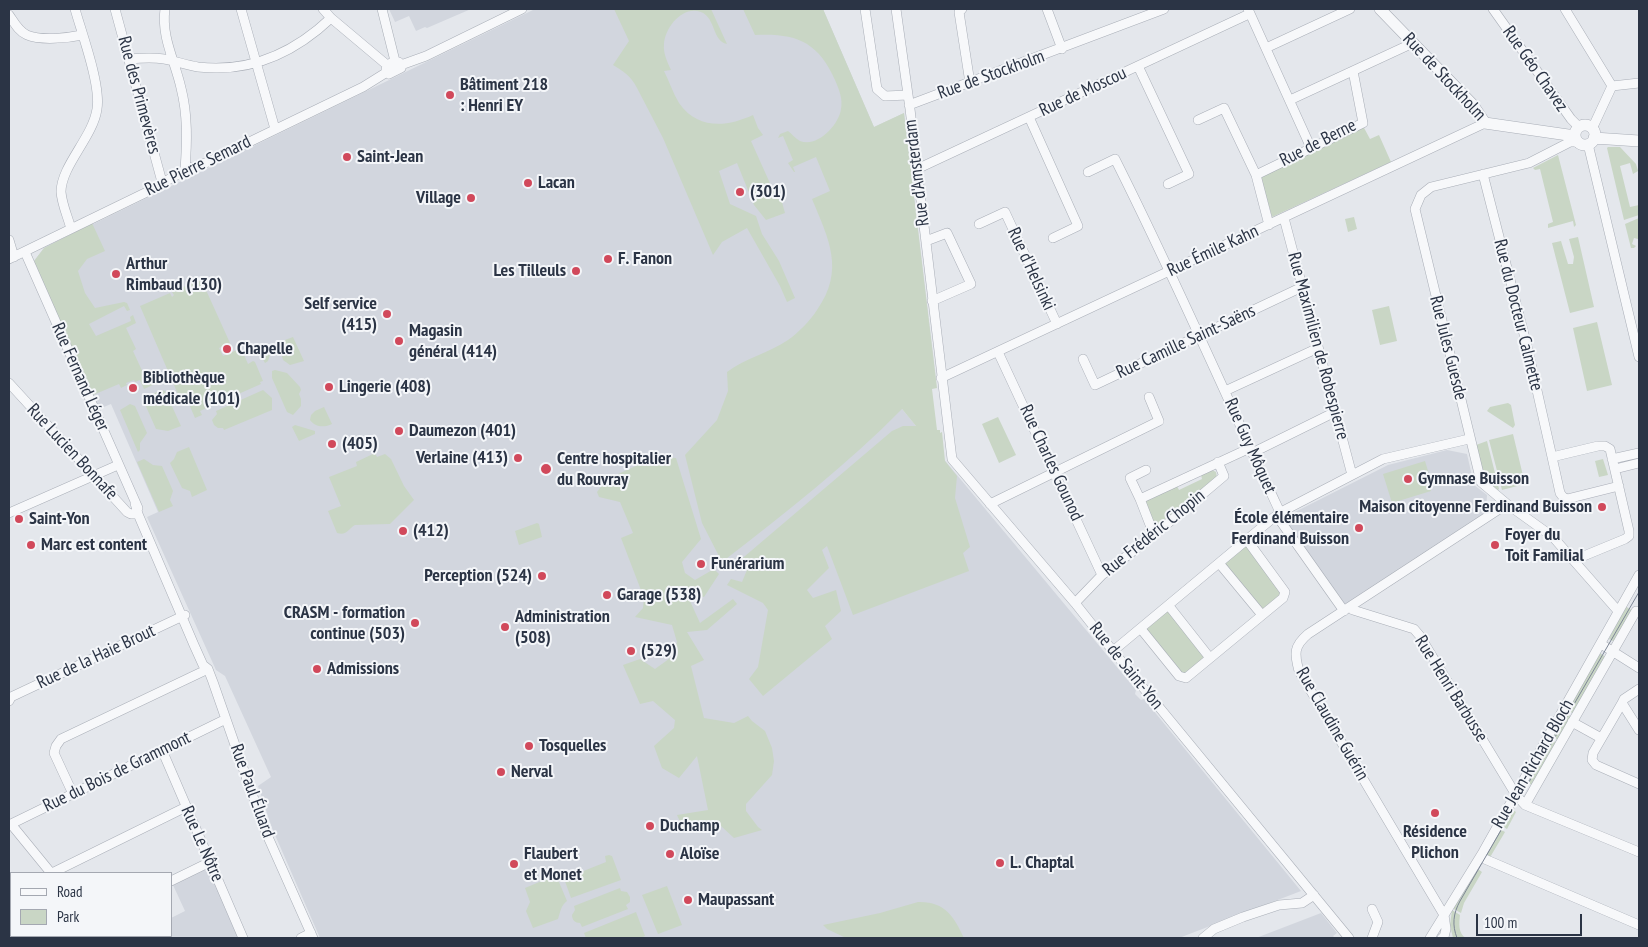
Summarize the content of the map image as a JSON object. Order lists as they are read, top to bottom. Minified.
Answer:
{"streets":{"street":["Rue Géo Chavez","Rue de Stockholm","Rue de Moscou","Rue des Primevères","Rue de Berne","Rue Pierre Semard","Rue d'Amsterdam","Rue Émile Kahn","Rue d'Helsinki","Rue du Docteur Calmette","Rue Camille Saint-Saëns","Rue Maximilien de Robespierre","Rue Jules Guesde","Rue Fernand Léger","Rue Guy Môquet","Rue Lucien Bonnafe","Rue Charles Gounod","Rue Frédéric Chopin","Rue de la Haie Brout","Rue de Saint-Yon","Rue Henri Barbusse","Rue Claudine Guérin","Rue Jean-Richard Bloch","Rue du Bois de Grammont","Rue Paul Éluard","Rue Le Nôtre"]},"crossings":[["Rue Géo Chavez","Rue de Stockholm"],["Rue Géo Chavez","Rue Jules Guesde"],["Rue de Stockholm","Rue d'Amsterdam"],["Rue de Stockholm","Rue Émile Kahn"],["Rue de Stockholm","Rue Jules Guesde"],["Rue de Moscou","Rue d'Amsterdam"],["Rue des Primevères","Rue Pierre Semard"],["Rue Pierre Semard","Rue Fernand Léger"],["Rue d'Amsterdam","Rue Émile Kahn"],["Rue d'Amsterdam","Rue de Saint-Yon"],["Rue Émile Kahn","Rue d'Helsinki"],["Rue Émile Kahn","Rue Maximilien de Robespierre"],["Rue Émile Kahn","Rue Guy Môquet"],["Rue Émile Kahn","Rue Charles Gounod"],["Rue Émile Kahn","Rue de Saint-Yon"],["Rue du Docteur Calmette","Rue Jules Guesde"],["Rue Camille Saint-Saëns","Rue Maximilien de Robespierre"],["Rue Camille Saint-Saëns","Rue Guy Môquet"],["Rue Jules Guesde","Rue Claudine Guérin"],["Rue Jules Guesde","Rue Jean-Richard Bloch"],["Rue Fernand Léger","Rue Lucien Bonnafe"],["Rue Fernand Léger","Rue de la Haie Brout"],["Rue Fernand Léger","Rue Paul Éluard"],["Rue Guy Môquet","Rue Henri Barbusse"],["Rue Guy Môquet","Rue Claudine Guérin"],["Rue Charles Gounod","Rue Frédéric Chopin"],["Rue Frédéric Chopin","Rue de Saint-Yon"],["Rue Henri Barbusse","Rue Claudine Guérin"],["Rue Henri Barbusse","Rue Jean-Richard Bloch"],["Rue Claudine Guérin","Rue Jean-Richard Bloch"],["Rue du Bois de Grammont","Rue Paul Éluard"],["Rue du Bois de Grammont","Rue Le Nôtre"]],"places":["Bâtiment 218 : Henri EY","Saint-Jean","Lacan","(301)","Village","F. Fanon","Les Tilleuls","Arthur Rimbaud (130)","Self service (415)","Magasin général (414)","Chapelle","Lingerie (408)","Bibliothèque médicale (101)","Daumezon (401)","(405)","Verlaine (413)","Centre hospitalier du Rouvray","Gymnase Buisson","Maison citoyenne Ferdinand Buisson","Saint-Yon","École élémentaire Ferdinand Buisson","(412)","Marc est content","Foyer du Toit Familial","Funérarium","Perception (524)","Garage (538)","CRASM - formation continue (503)","Administration (508)","(529)","Admissions","Tosquelles","Nerval","Résidence Plichon","Duchamp","Aloïse","L. Chaptal","Flaubert et Monet","Maupassant"],"legend":["Road","Park"],"scale_bar":"100 m"}
